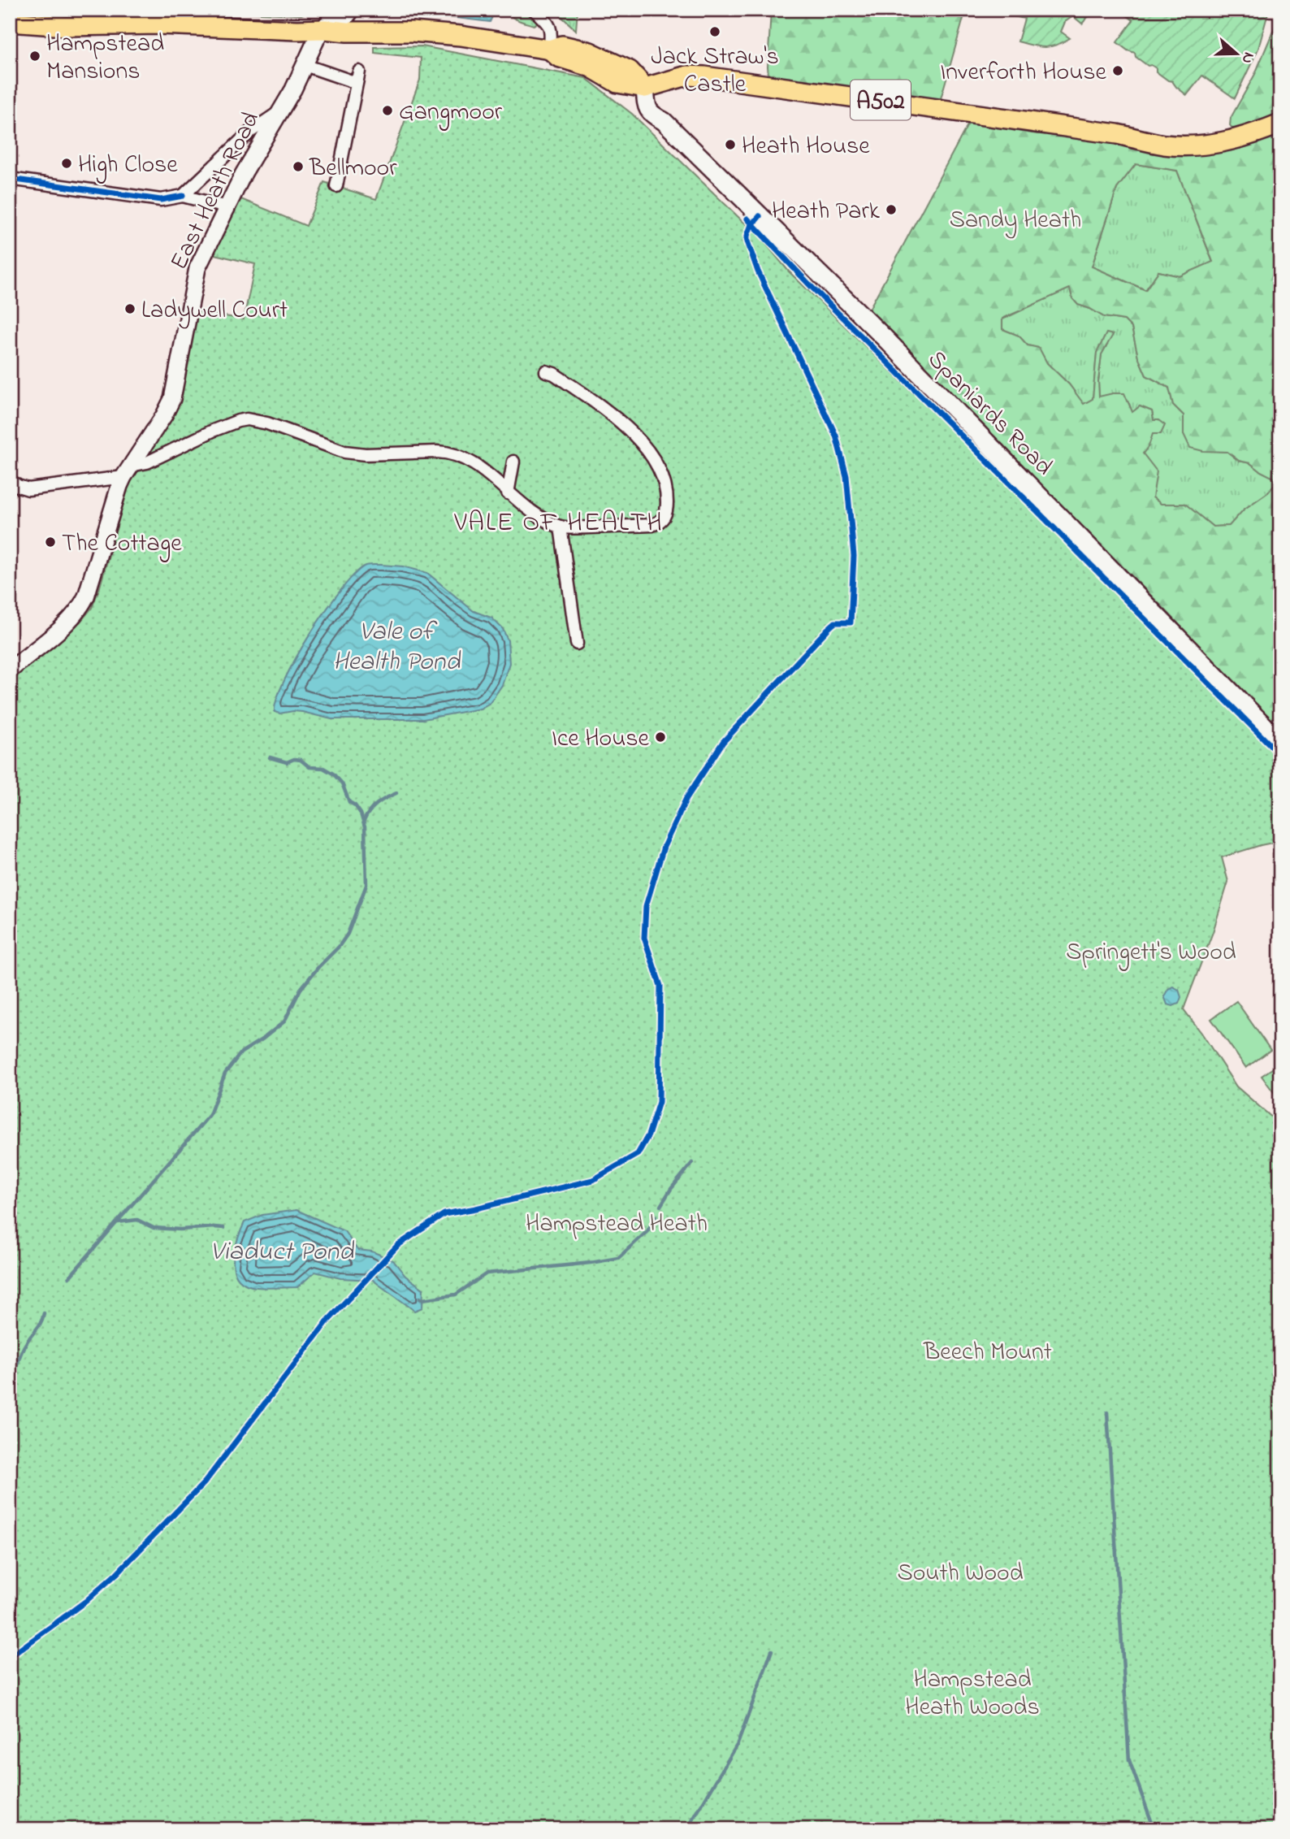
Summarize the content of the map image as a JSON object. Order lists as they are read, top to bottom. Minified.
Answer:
{"streets":{"main road":["A502","Spaniards Road"],"street":["East Heath Road"]},"crossings":[["A502","Spaniards Road"]],"districts":["VALE OF HEALTH"],"water":["Vale of Health Pond","Viaduct Pond"],"parks":["Sandy Heath","Springett's Wood","Hampstead Heath","Beech Mount","South Wood","Hampstead Heath Woods"],"places":["Jack Straw's Castle","Hampstead Mansions","Inverforth House","Gangmoor","Heath House","High Close","Bellmoor","Heath Park","Ladywell Court","The Cottage","Ice House"],"north":"right"}
